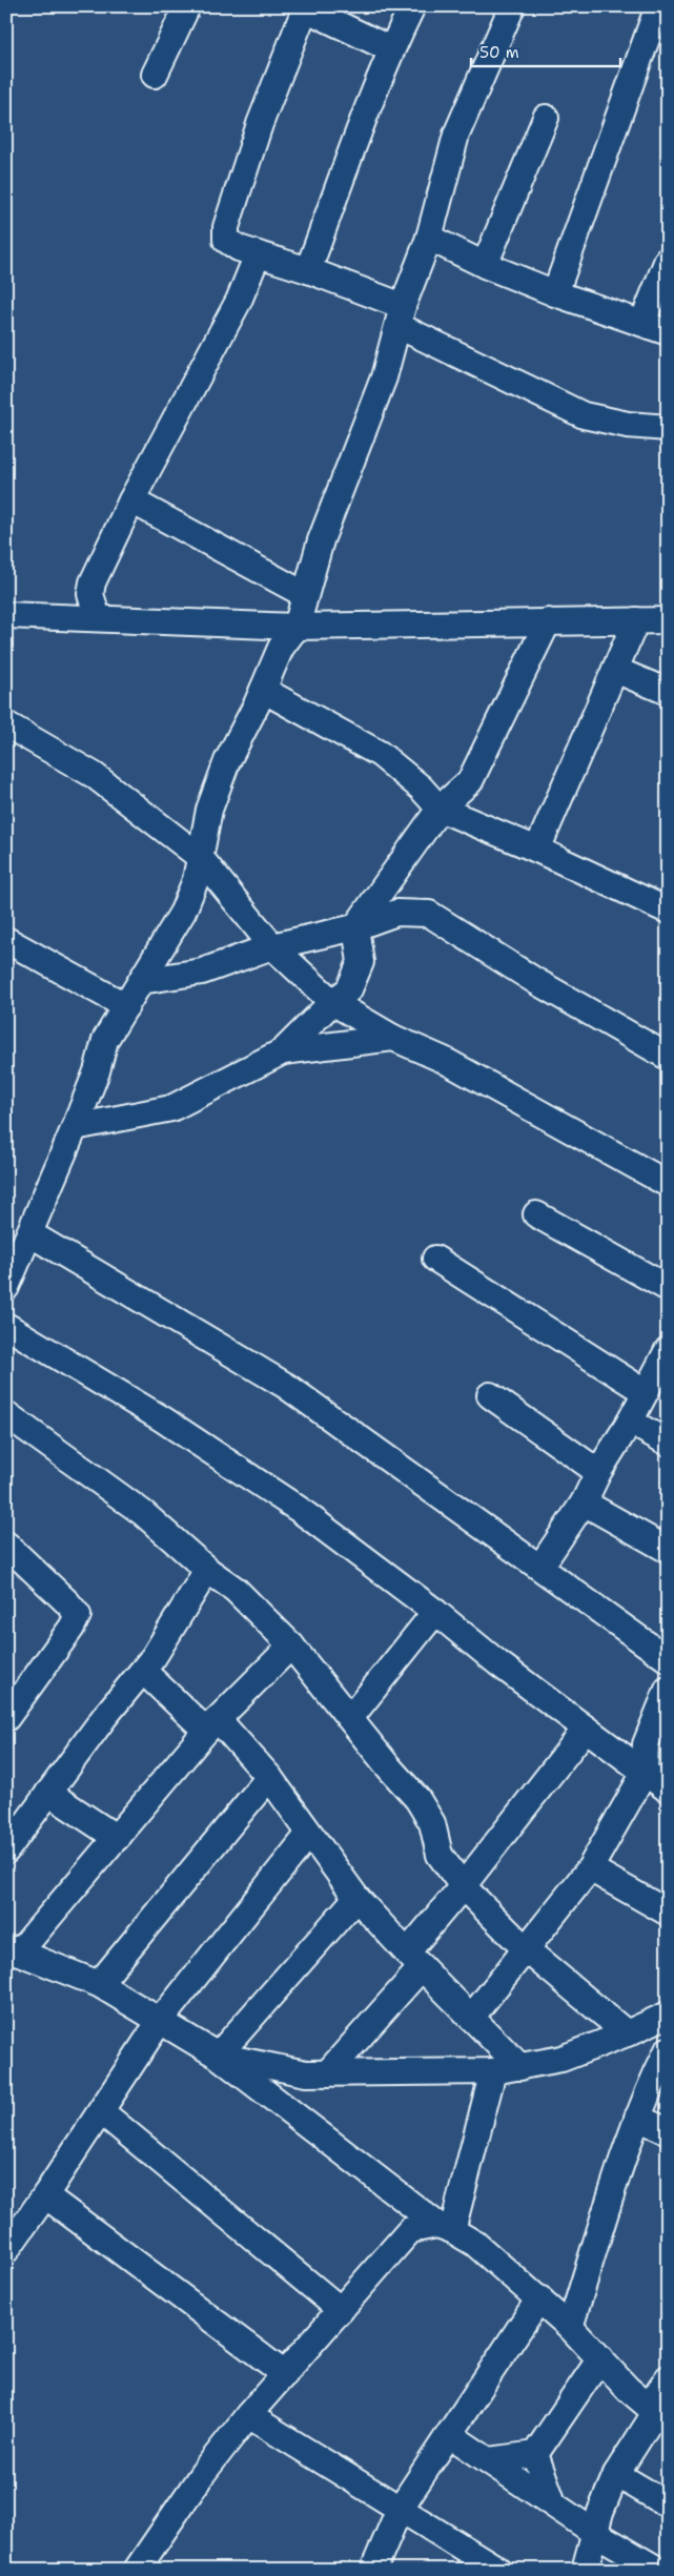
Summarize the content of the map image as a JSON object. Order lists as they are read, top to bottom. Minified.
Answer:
{"scale_bar":"50 m"}
